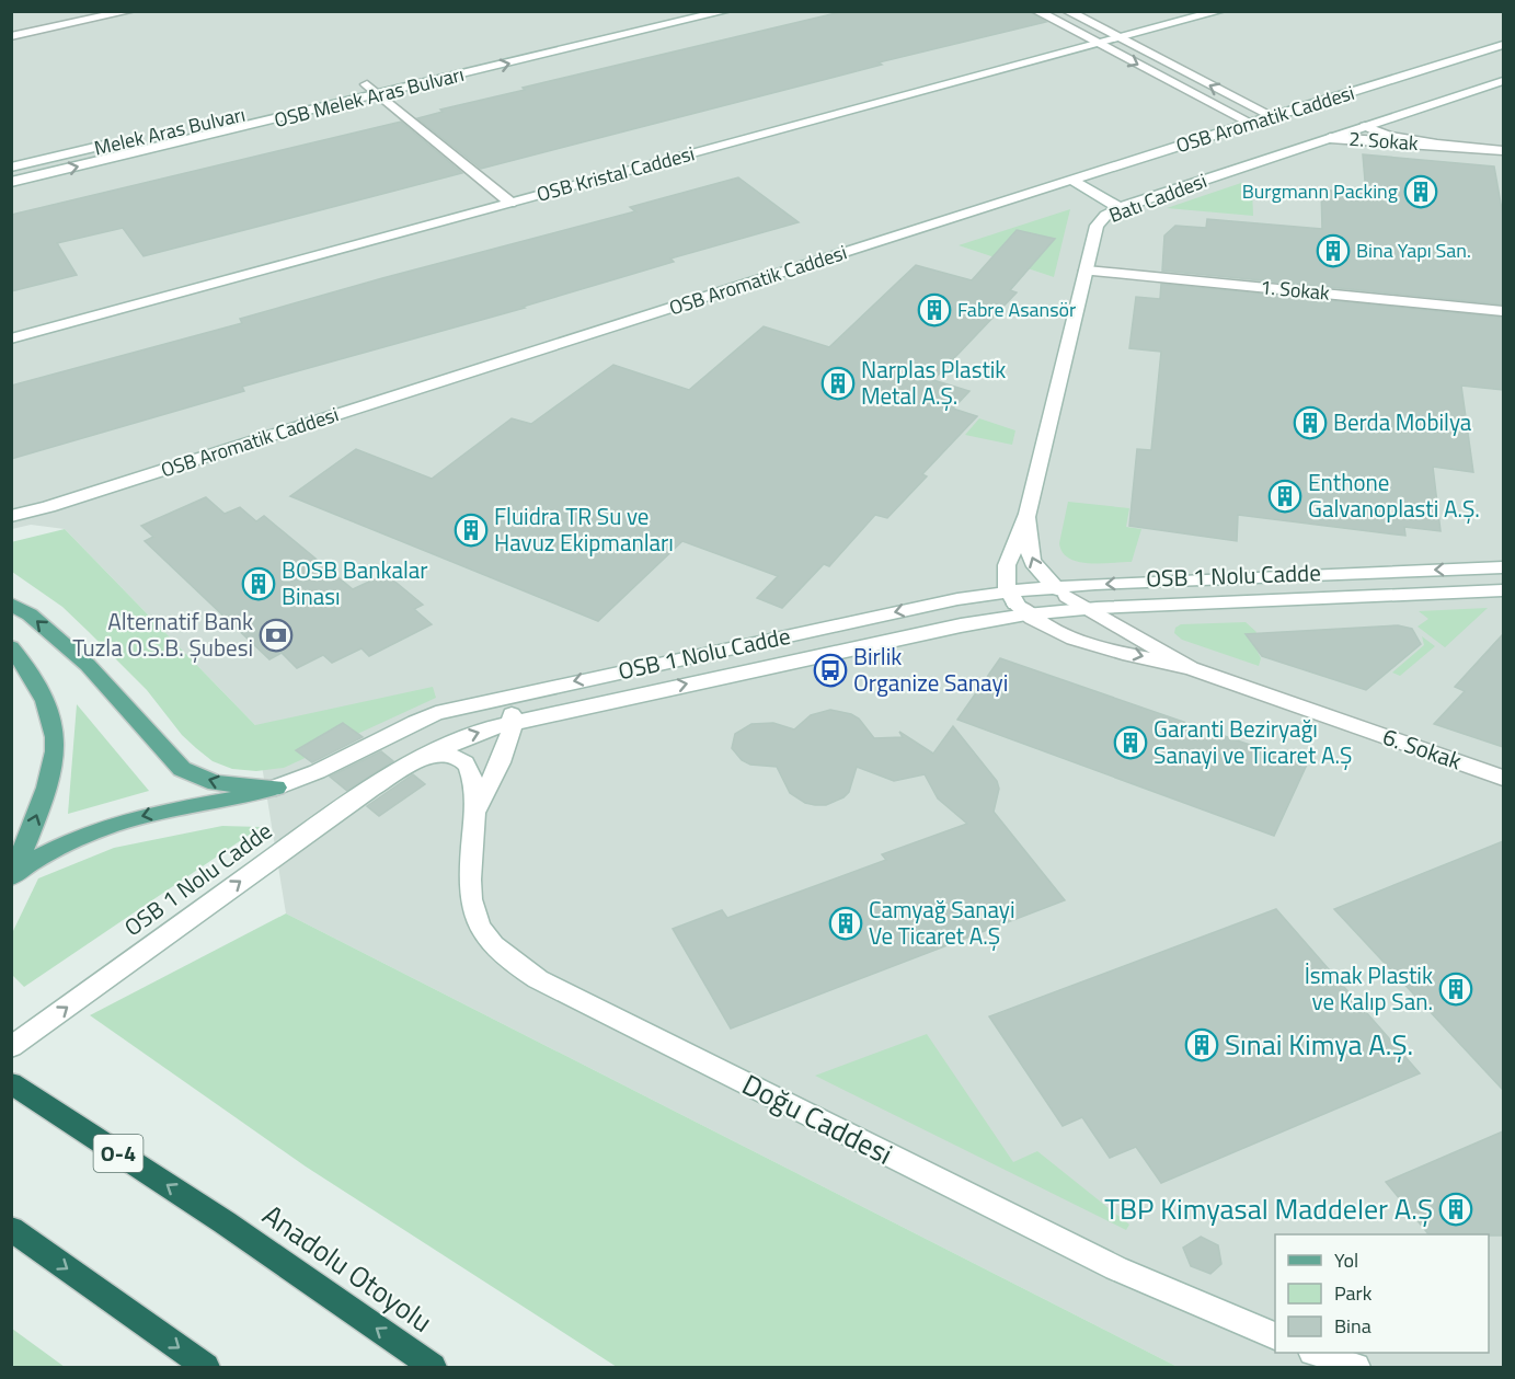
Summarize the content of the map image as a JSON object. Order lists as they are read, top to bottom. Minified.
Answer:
{"streets":{"highway":["O-4","Anadolu Otoyolu"],"main road":["OSB 1 Nolu Cadde"],"street":["OSB Melek Aras Bulvarı","OSB Aromatik Caddesi","Melek Aras Bulvarı","2. Sokak","OSB Kristal Caddesi","Batı Caddesi","1. Sokak","6. Sokak","Doğu Caddesi"]},"crossings":[["2. Sokak","Batı Caddesi"],["Batı Caddesi","1. Sokak"],["Batı Caddesi","OSB 1 Nolu Cadde"],["Batı Caddesi","6. Sokak"],["OSB 1 Nolu Cadde","6. Sokak"],["OSB 1 Nolu Cadde","Doğu Caddesi"]],"one_way":["OSB Melek Aras Bulvarı"],"places":{"building":["Burgmann Packing","Bina Yapı San.","Fabre Asansör","Narplas Plastik Metal A.Ş.","Berda Mobilya","Enthone Galvanoplasti A.Ş.","Fluidra TR Su ve Havuz Ekipmanları","BOSB Bankalar Binası","Garanti Beziryağı Sanayi ve Ticaret A.Ş","Camyağ Sanayi Ve Ticaret A.Ş","İsmak Plastik ve Kalıp San.","Sınai Kimya A.Ş.","TBP Kimyasal Maddeler A.Ş"],"bank":["Alternatif Bank Tuzla O.S.B. Şubesi"],"bus stop":["Birlik Organize Sanayi"]},"legend":["Yol","Park","Bina"]}
